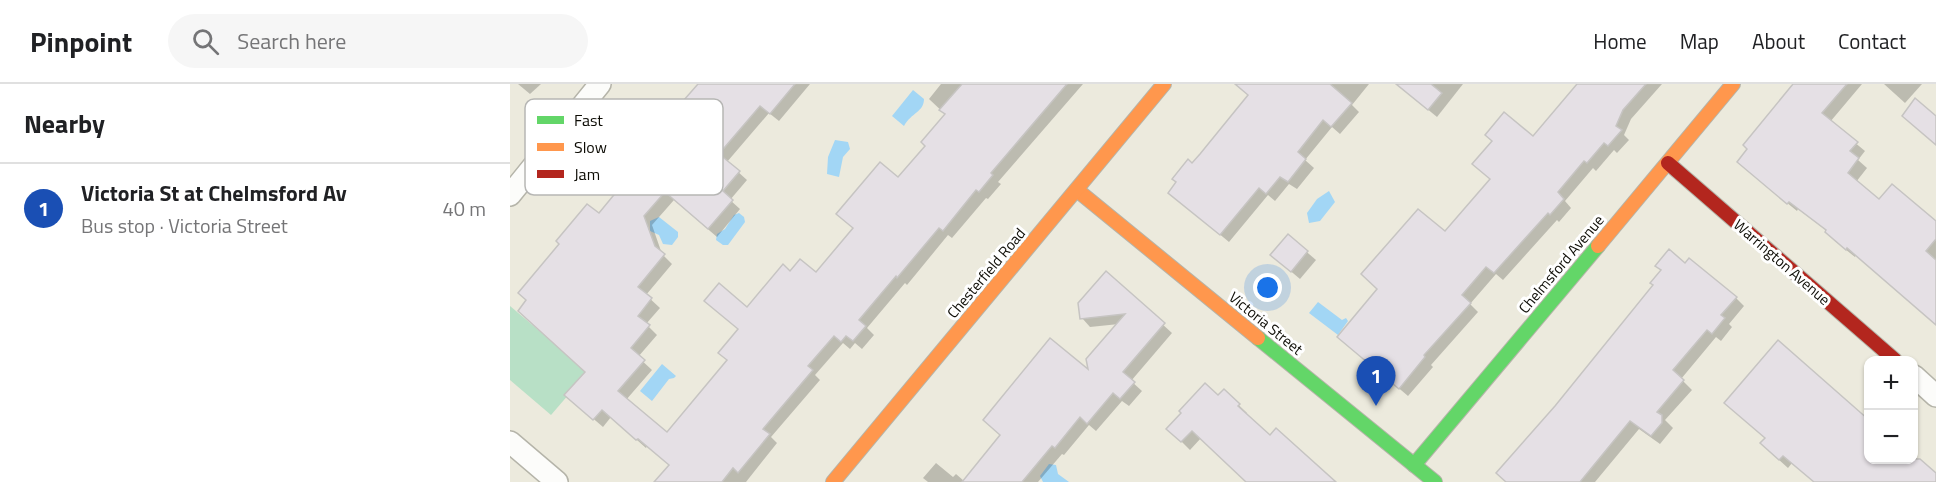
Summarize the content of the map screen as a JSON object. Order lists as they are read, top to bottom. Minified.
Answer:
{"streets":{"street":["Warrington Avenue","Chelmsford Avenue","Chesterfield Road","Victoria Street"]},"crossings":[["Warrington Avenue","Chelmsford Avenue"],["Chelmsford Avenue","Victoria Street"],["Chesterfield Road","Victoria Street"]],"legend":["Fast","Slow","Jam"],"page":{"header":"Pinpoint","search":"Search here","nav":["Home","Map","About","Contact"],"heading":"Nearby","list":[{"mark":"1","name":"Victoria St at Chelmsford Av","note":"Bus stop · Victoria Street","value":"40 m"}],"map_buttons":["+","−"],"pins":"1"}}
